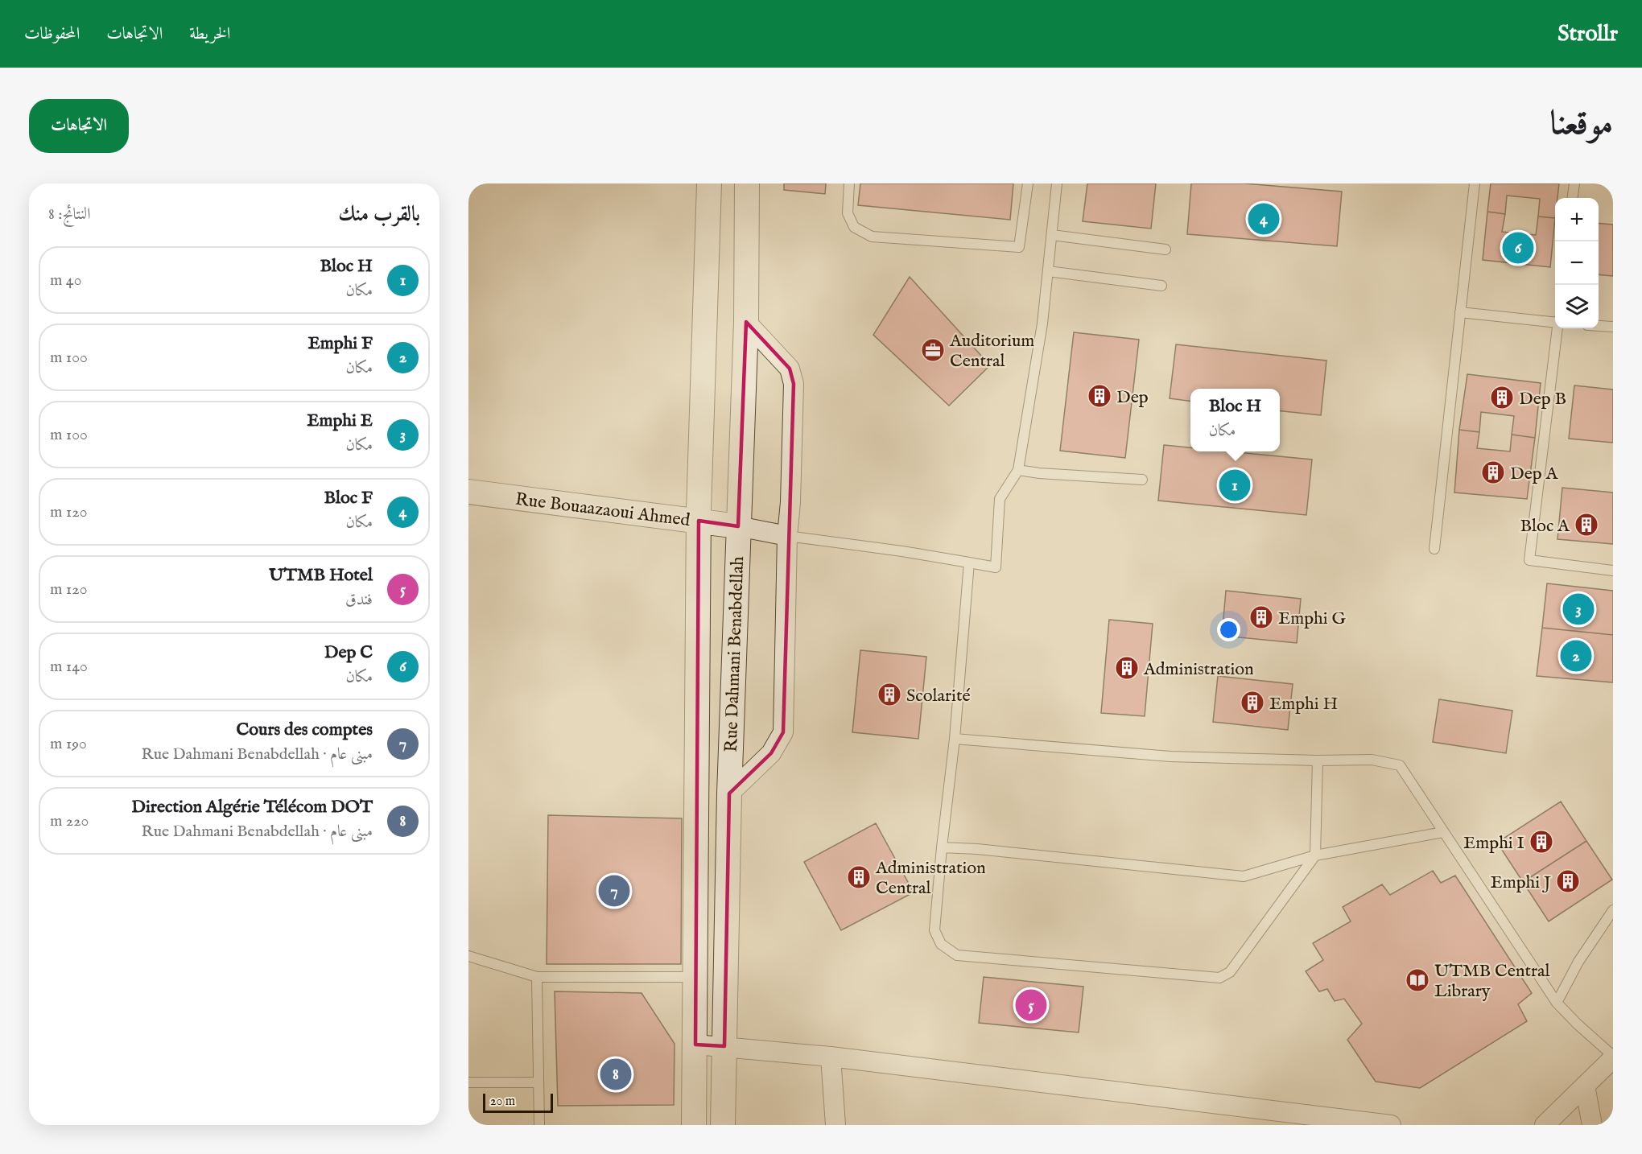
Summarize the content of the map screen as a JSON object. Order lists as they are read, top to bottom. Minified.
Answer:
{"streets":{"street":["Rue Bouaazaoui Ahmed","Rue Dahmani Benabdellah"]},"crossings":[["Rue Bouaazaoui Ahmed","Rue Dahmani Benabdellah"]],"places":{"office":["Auditorium Central"],"building":["Dep","Dep B","Dep A","Bloc A","Emphi G","Administration","Scolarité","Emphi H","Emphi I","Administration Central","Emphi J"],"library":["UTMB Central Library"]},"scale_bar":"20 m","page":{"header":"Strollr","nav":["الخريطة","الاتجاهات","المحفوظات"],"title":"موقعنا","buttons":"الاتجاهات","heading":["بالقرب منك","النتائج: 8"],"map_buttons":["+","−"],"pins":["4","6","1","3","2","7","5","8"],"list":[{"mark":"1","name":"Bloc H","note":"مكان","value":"40 m"},{"mark":"2","name":"Emphi F","note":"مكان","value":"100 m"},{"mark":"3","name":"Emphi E","note":"مكان","value":"100 m"},{"mark":"4","name":"Bloc F","note":"مكان","value":"120 m"},{"mark":"5","name":"UTMB Hotel","note":"فندق","value":"120 m"},{"mark":"6","name":"Dep C","note":"مكان","value":"140 m"},{"mark":"7","name":"Cours des comptes","note":"مبنى عام · Rue Dahmani Benabdellah","value":"190 m"},{"mark":"8","name":"Direction Algérie Télécom DOT","note":"مبنى عام · Rue Dahmani Benabdellah","value":"220 m"}],"popup":["Bloc H","مكان"],"scale":"20 m"}}
